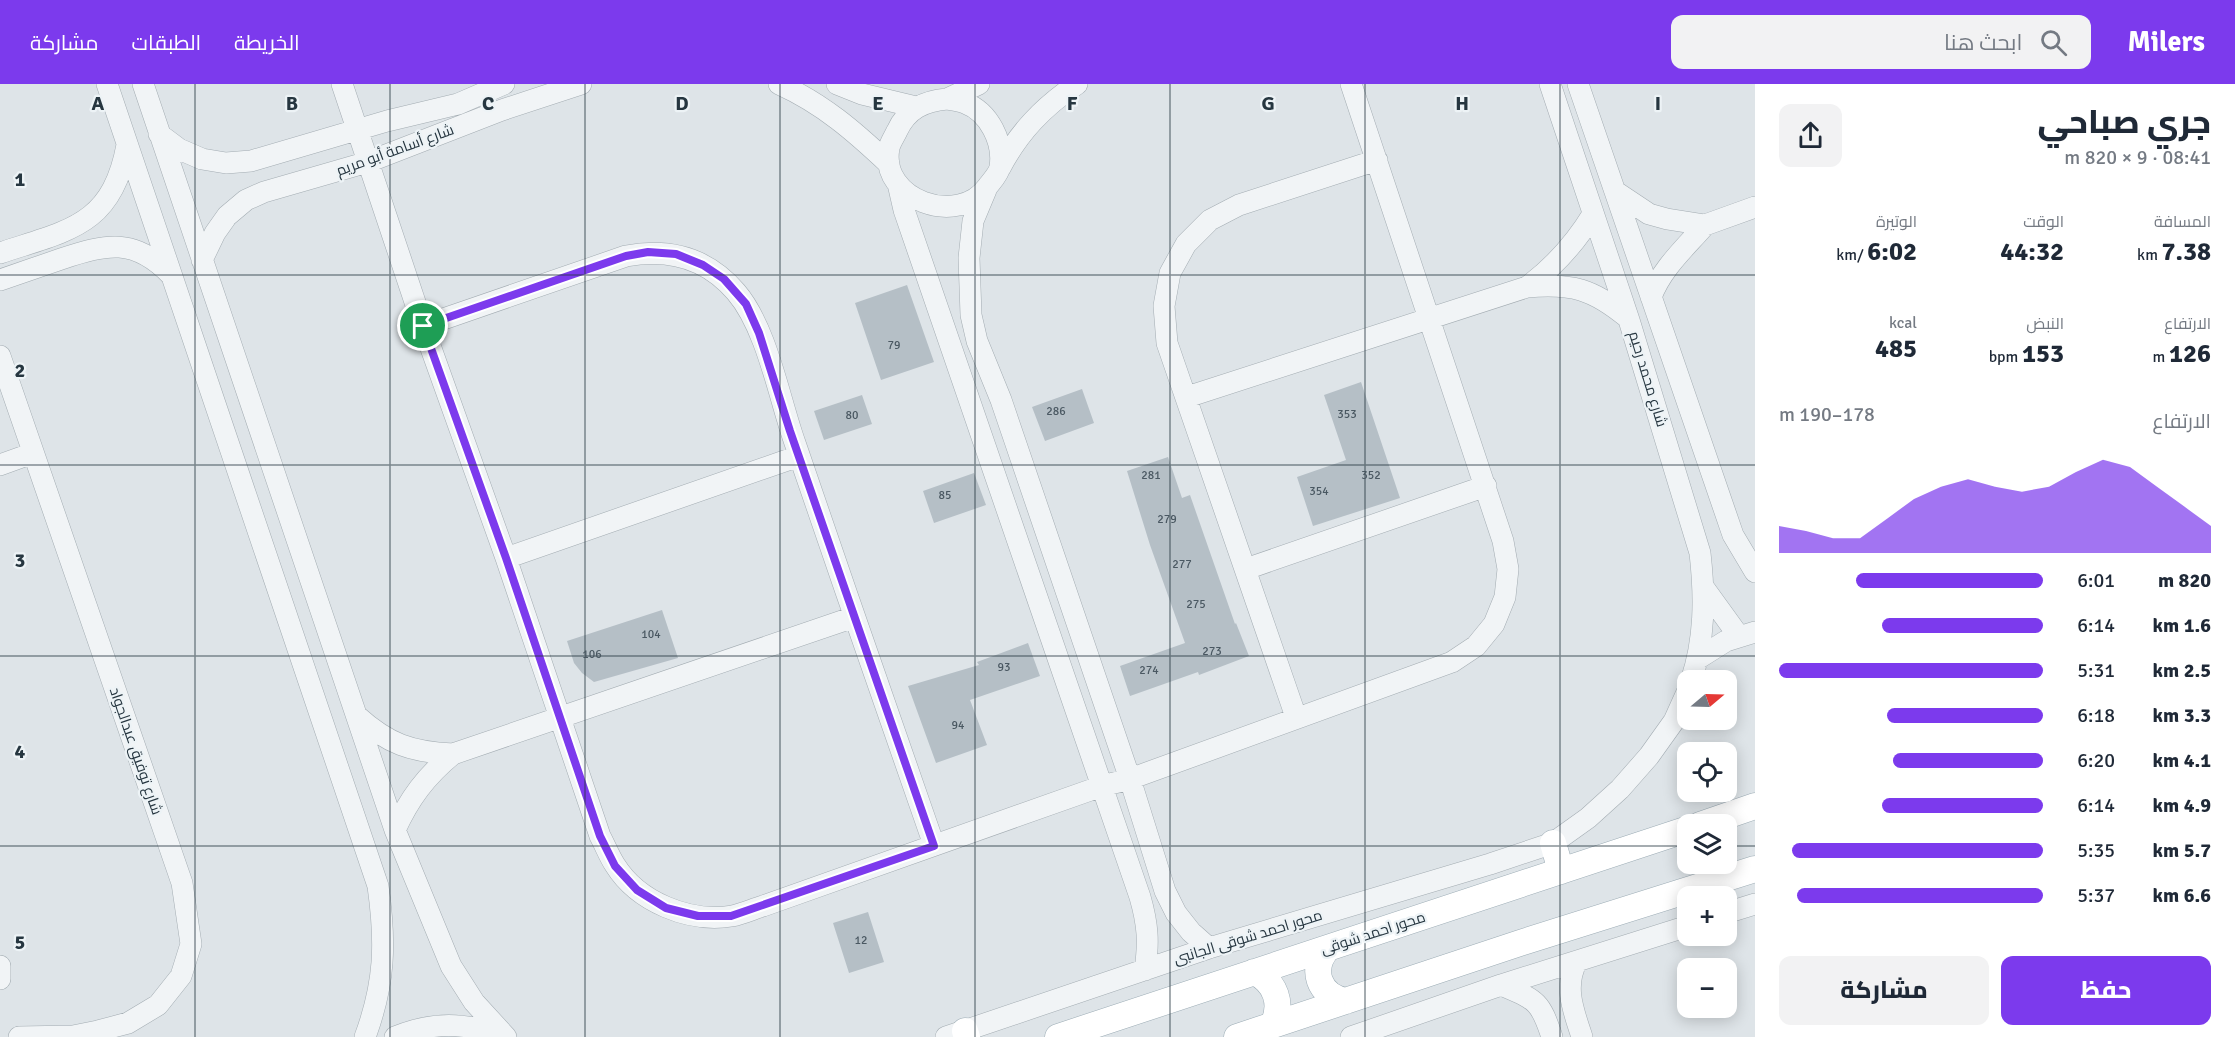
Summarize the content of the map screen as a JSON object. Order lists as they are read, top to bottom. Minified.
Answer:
{"streets":{"main road":["محور احمد شوقى"],"street":["شارع أسامة أبو مريم","شارع محمد رحيم","شارع توفيق عبدالجواد","محور احمد شوقى الجانبى"]},"house_numbers":["79","286","353","80","281","352","354","85","279","277","275","104","273","106","93","274","94","12"],"north":"right","page":{"header":"Milers","search":"ابحث هنا","nav":["الخريطة","الطبقات","مشاركة"],"heading":["جري صباحي","08:41 · 9 × 820 m"],"stats":[["المسافة","7.38 km"],["الوقت","44:32"],["الوتيرة","6:02 /km"],["الارتفاع","126 m"],["النبض","153 bpm"],["kcal","485"]],"chart":["الارتفاع","178–190 m"],"list":[{"name":"820 m","note":"6:01"},{"name":"1.6 km","note":"6:14"},{"name":"2.5 km","note":"5:31"},{"name":"3.3 km","note":"6:18"},{"name":"4.1 km","note":"6:20"},{"name":"4.9 km","note":"6:14"},{"name":"5.7 km","note":"5:35"},{"name":"6.6 km","note":"5:37"}],"map_buttons":["+","−"],"buttons":["حفظ","مشاركة"]},"grid":{"columns":["A","B","C","D","E","F","G","H","I"],"rows":["1","2","3","4","5"]}}
